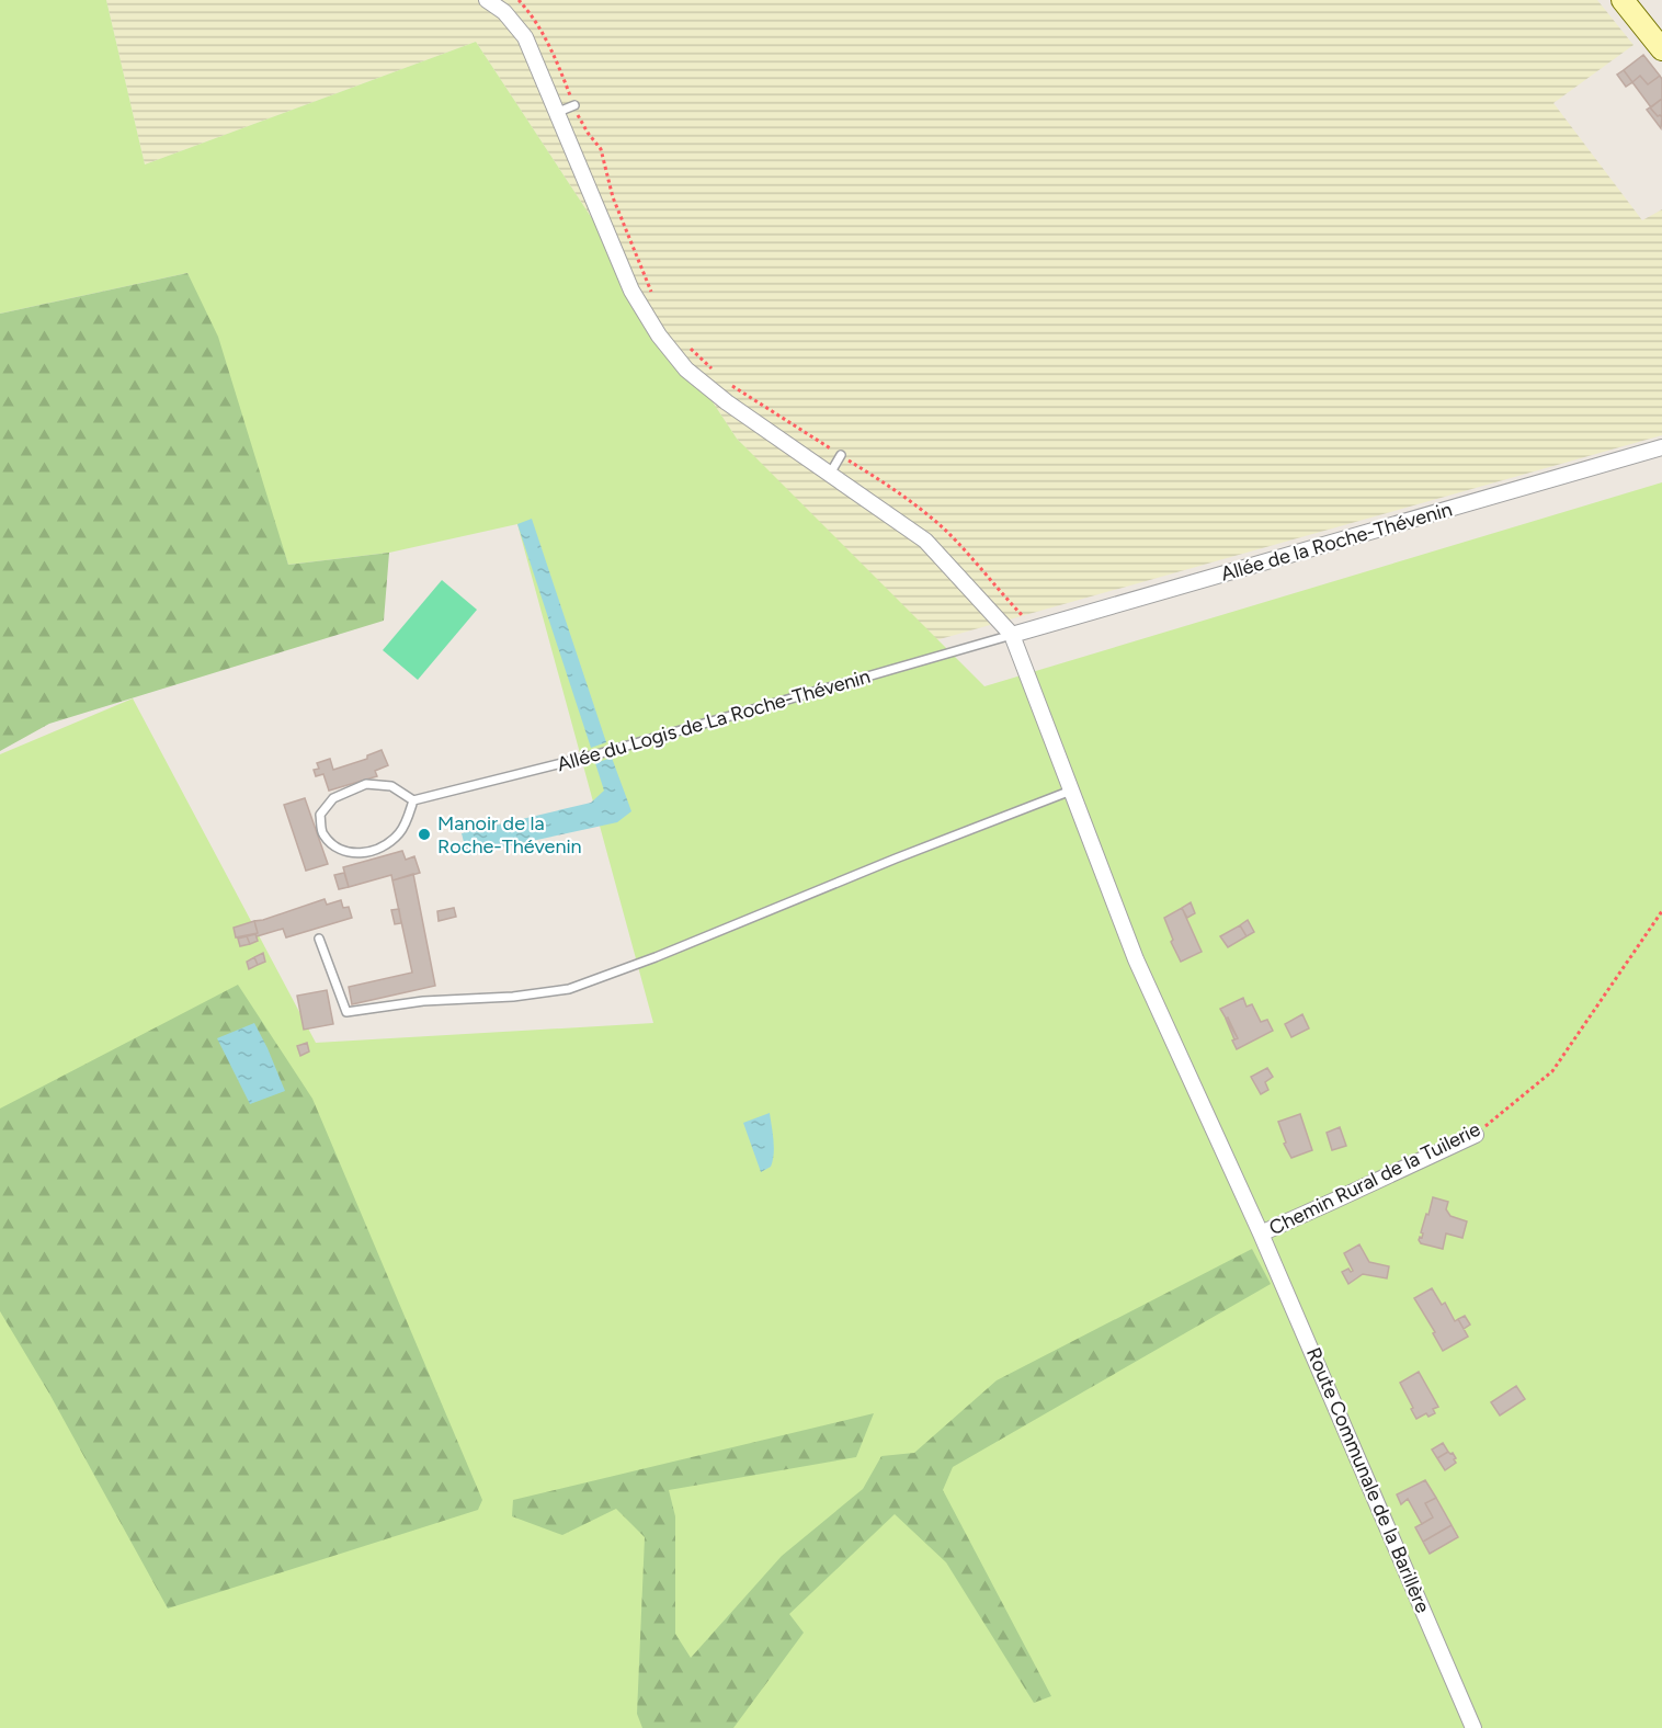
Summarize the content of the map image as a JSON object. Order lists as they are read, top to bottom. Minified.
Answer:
{"streets":{"street":["Allée de la Roche-Thévenin","Chemin Rural de la Tuilerie","Route Communale de la Barillère"],"lane":["Allée du Logis de La Roche-Thévenin"]},"crossings":[["Allée de la Roche-Thévenin","Allée du Logis de La Roche-Thévenin"],["Allée de la Roche-Thévenin","Route Communale de la Barillère"],["Allée du Logis de La Roche-Thévenin","Route Communale de la Barillère"],["Chemin Rural de la Tuilerie","Route Communale de la Barillère"]],"places":["Manoir de la Roche-Thévenin"]}
